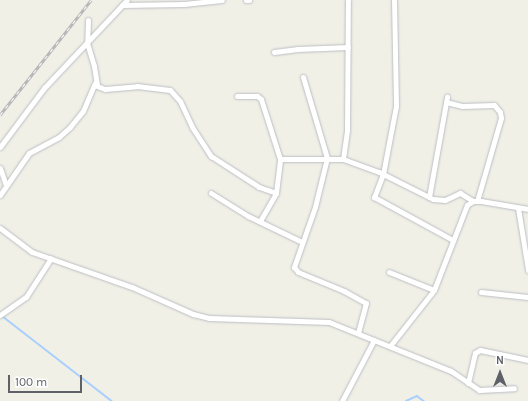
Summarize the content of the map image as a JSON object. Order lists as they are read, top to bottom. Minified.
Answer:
{"scale_bar":"100 m","north":"top"}
